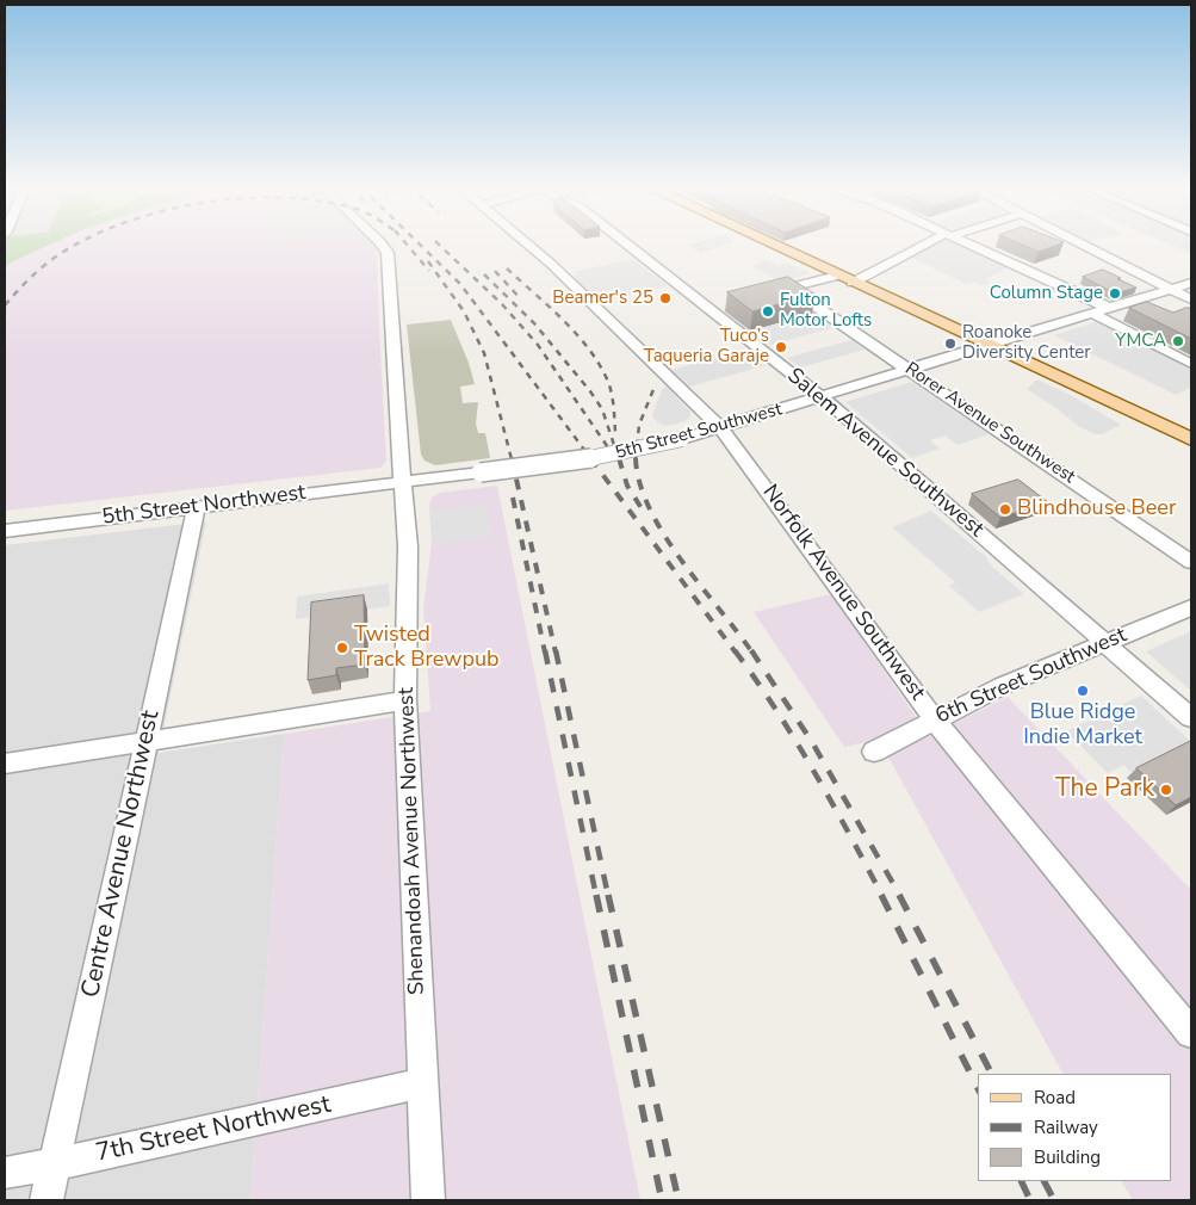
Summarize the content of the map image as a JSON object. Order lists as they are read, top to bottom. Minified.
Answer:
{"streets":{"street":["Rorer Avenue Southwest","5th Street Southwest","Salem Avenue Southwest","5th Street Northwest","Norfolk Avenue Southwest","6th Street Southwest","Shenandoah Avenue Northwest","Centre Avenue Northwest","7th Street Northwest"]},"crossings":[["Rorer Avenue Southwest","5th Street Southwest"],["5th Street Southwest","Salem Avenue Southwest"],["5th Street Southwest","5th Street Northwest"],["5th Street Southwest","Norfolk Avenue Southwest"],["5th Street Southwest","Shenandoah Avenue Northwest"],["Salem Avenue Southwest","6th Street Southwest"],["5th Street Northwest","Shenandoah Avenue Northwest"],["5th Street Northwest","Centre Avenue Northwest"],["Norfolk Avenue Southwest","6th Street Southwest"],["Shenandoah Avenue Northwest","7th Street Northwest"],["Centre Avenue Northwest","7th Street Northwest"]],"places":["Column Stage","Beamer's 25","Fulton Motor Lofts","YMCA","Roanoke Diversity Center","Tuco’s Taqueria Garaje","Blindhouse Beer","Twisted Track Brewpub","Blue Ridge Indie Market","The Park"],"legend":["Road","Railway","Building"]}
